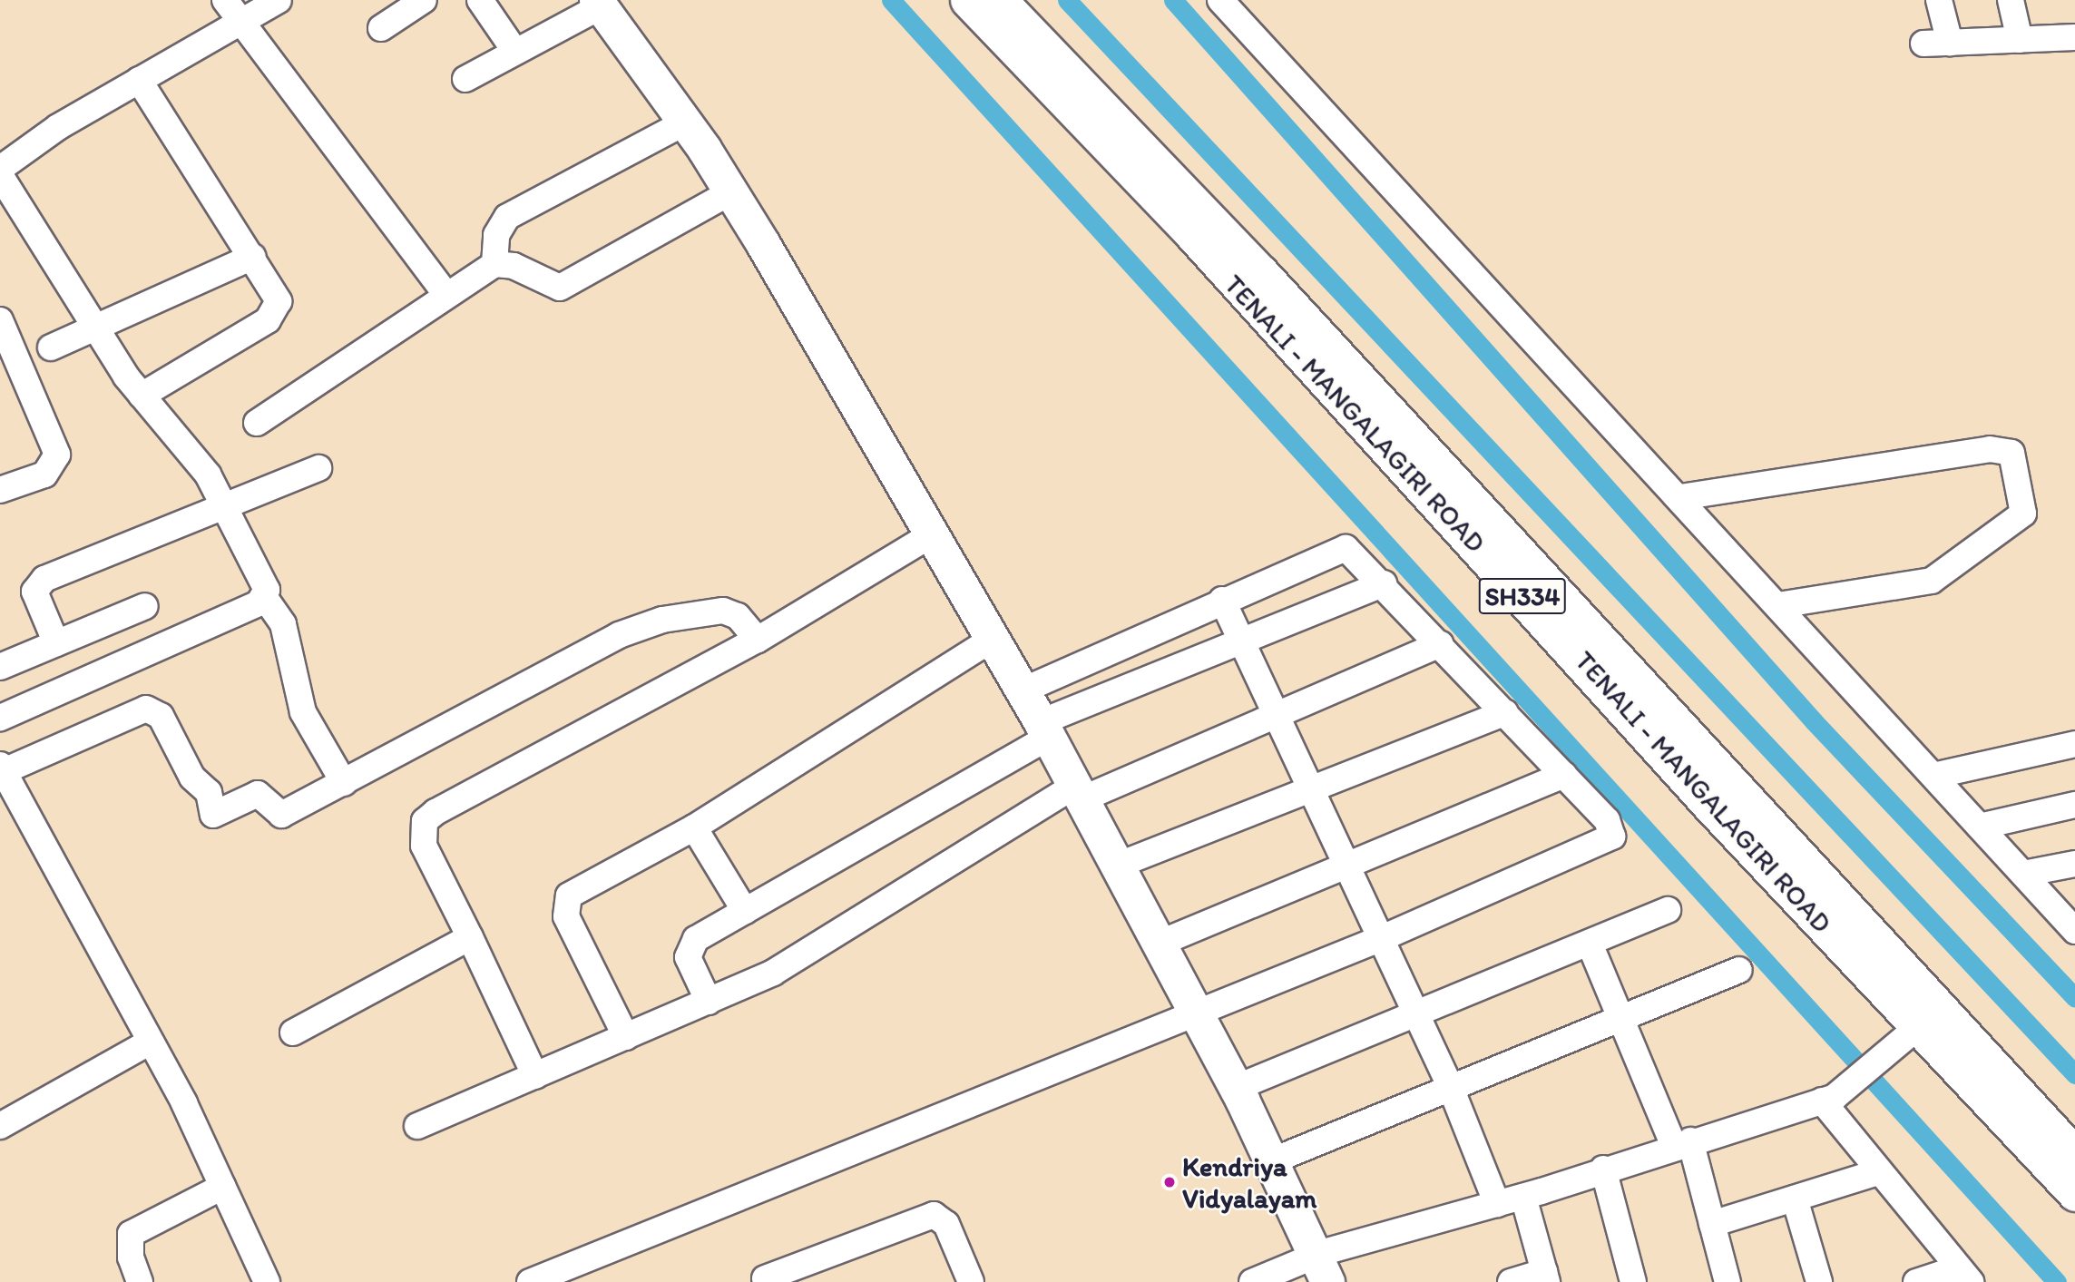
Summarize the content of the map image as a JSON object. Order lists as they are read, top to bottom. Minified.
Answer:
{"streets":{"main road":["TENALI - MANGALAGIRI ROAD","SH334"]},"crossings":[["TENALI - MANGALAGIRI ROAD","SH334"]],"places":["Kendriya Vidyalayam"]}
